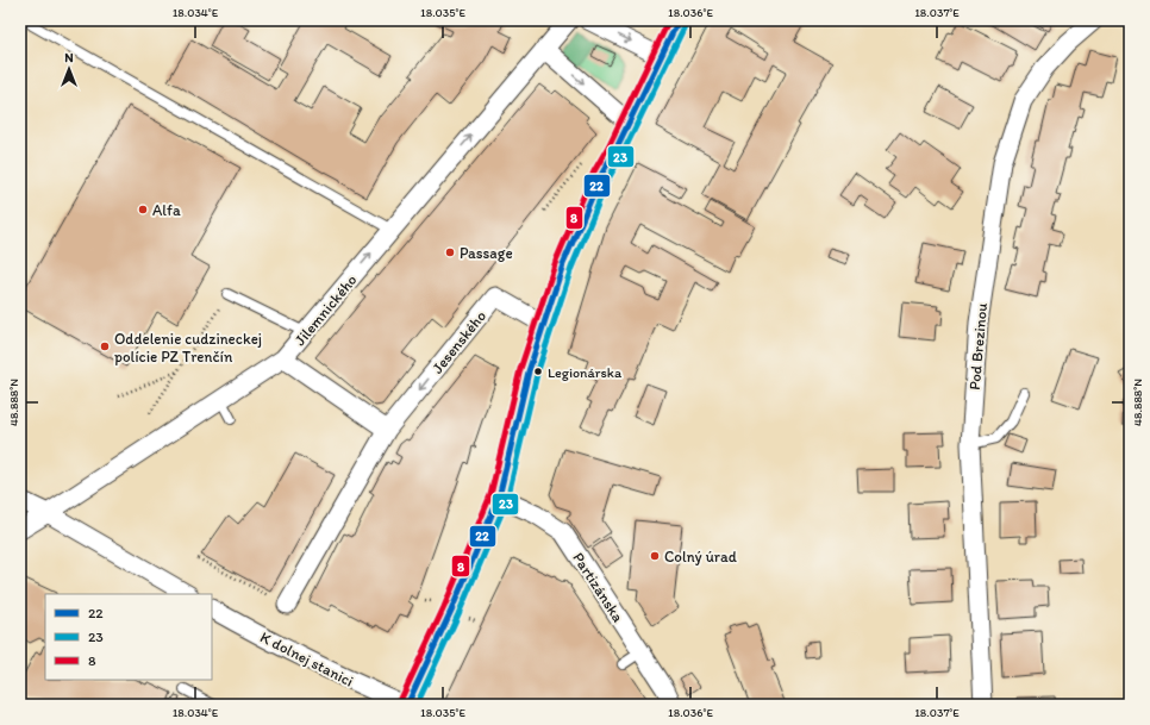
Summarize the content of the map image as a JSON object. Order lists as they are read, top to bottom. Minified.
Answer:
{"streets":{"street":["Jilemnického","Jesenského","Pod Brezinou","Partizánska","K dolnej stanici"]},"one_way":["Jesenského"],"places":["Alfa","Passage","Oddelenie cudzineckej polície PZ Trenčín","Legionárska","Colný úrad"],"lines":["transit line 22","transit line 8","transit line 23"],"legend":["22","23","8"],"north":"top","coordinates":["18.034°E","18.035°E","18.036°E","18.037°E","48.888°N"]}
